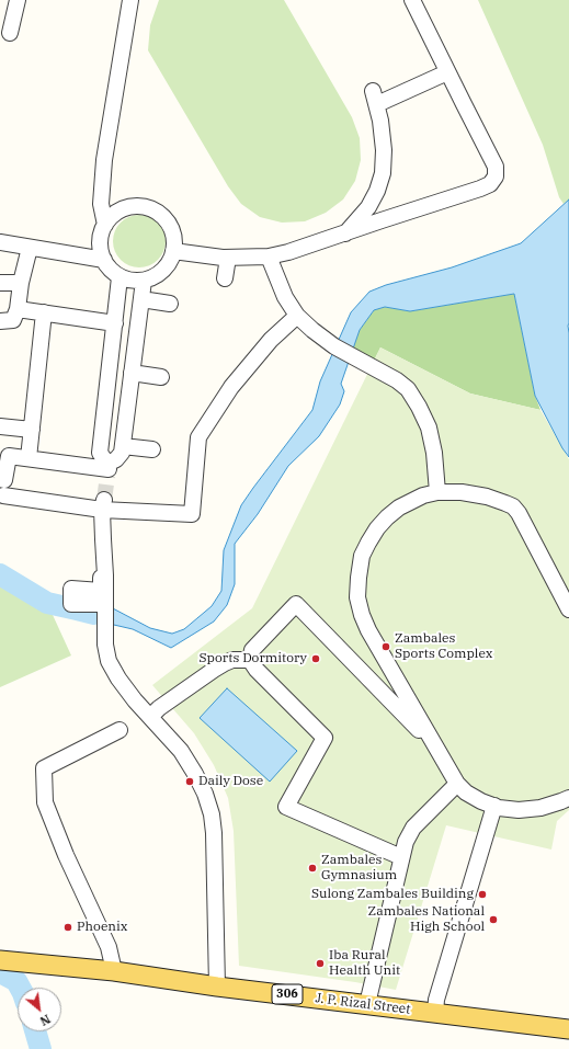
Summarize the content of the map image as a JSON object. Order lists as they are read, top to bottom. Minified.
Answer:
{"streets":{"main road":["306","J. P. Rizal Street"]},"places":["Zambales Sports Complex","Sports Dormitory","Daily Dose","Zambales Gymnasium","Sulong Zambales Building","Zambales National High School","Phoenix","Iba Rural Health Unit"],"north":"bottom right"}
